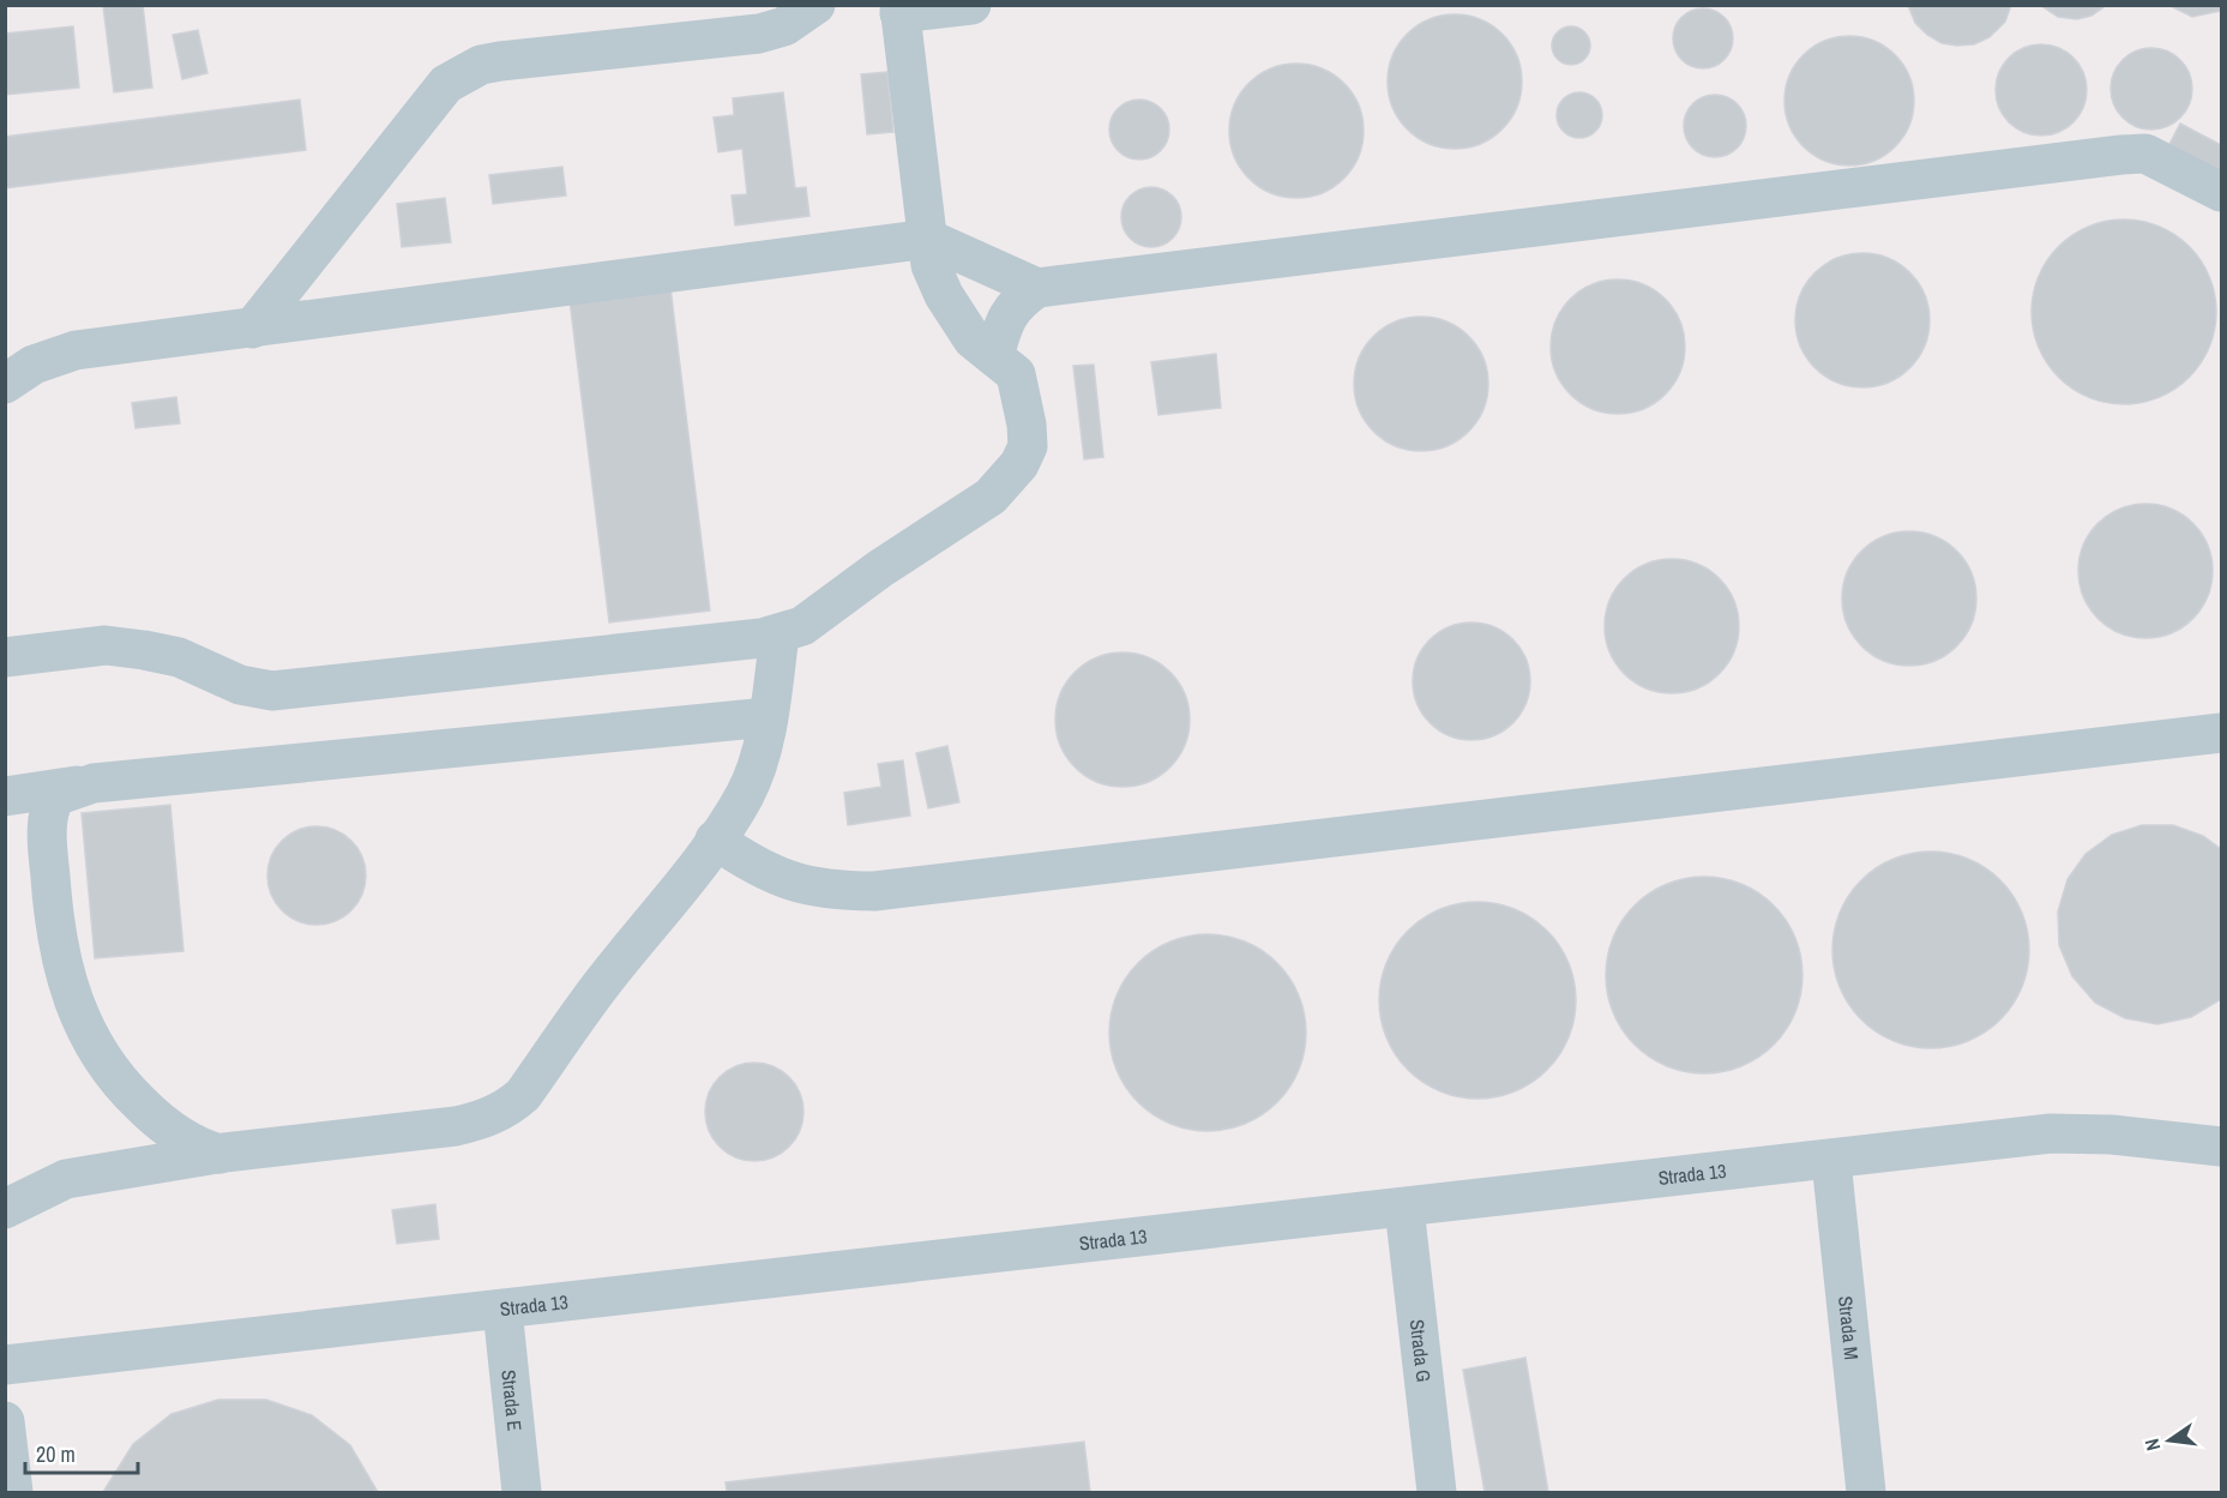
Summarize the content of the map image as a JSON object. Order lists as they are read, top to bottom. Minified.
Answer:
{"streets":{"lane":["Strada 13","Strada M","Strada G","Strada E"]},"crossings":[["Strada 13","Strada M"],["Strada 13","Strada G"],["Strada 13","Strada E"]],"scale_bar":"20 m","north":"left"}
